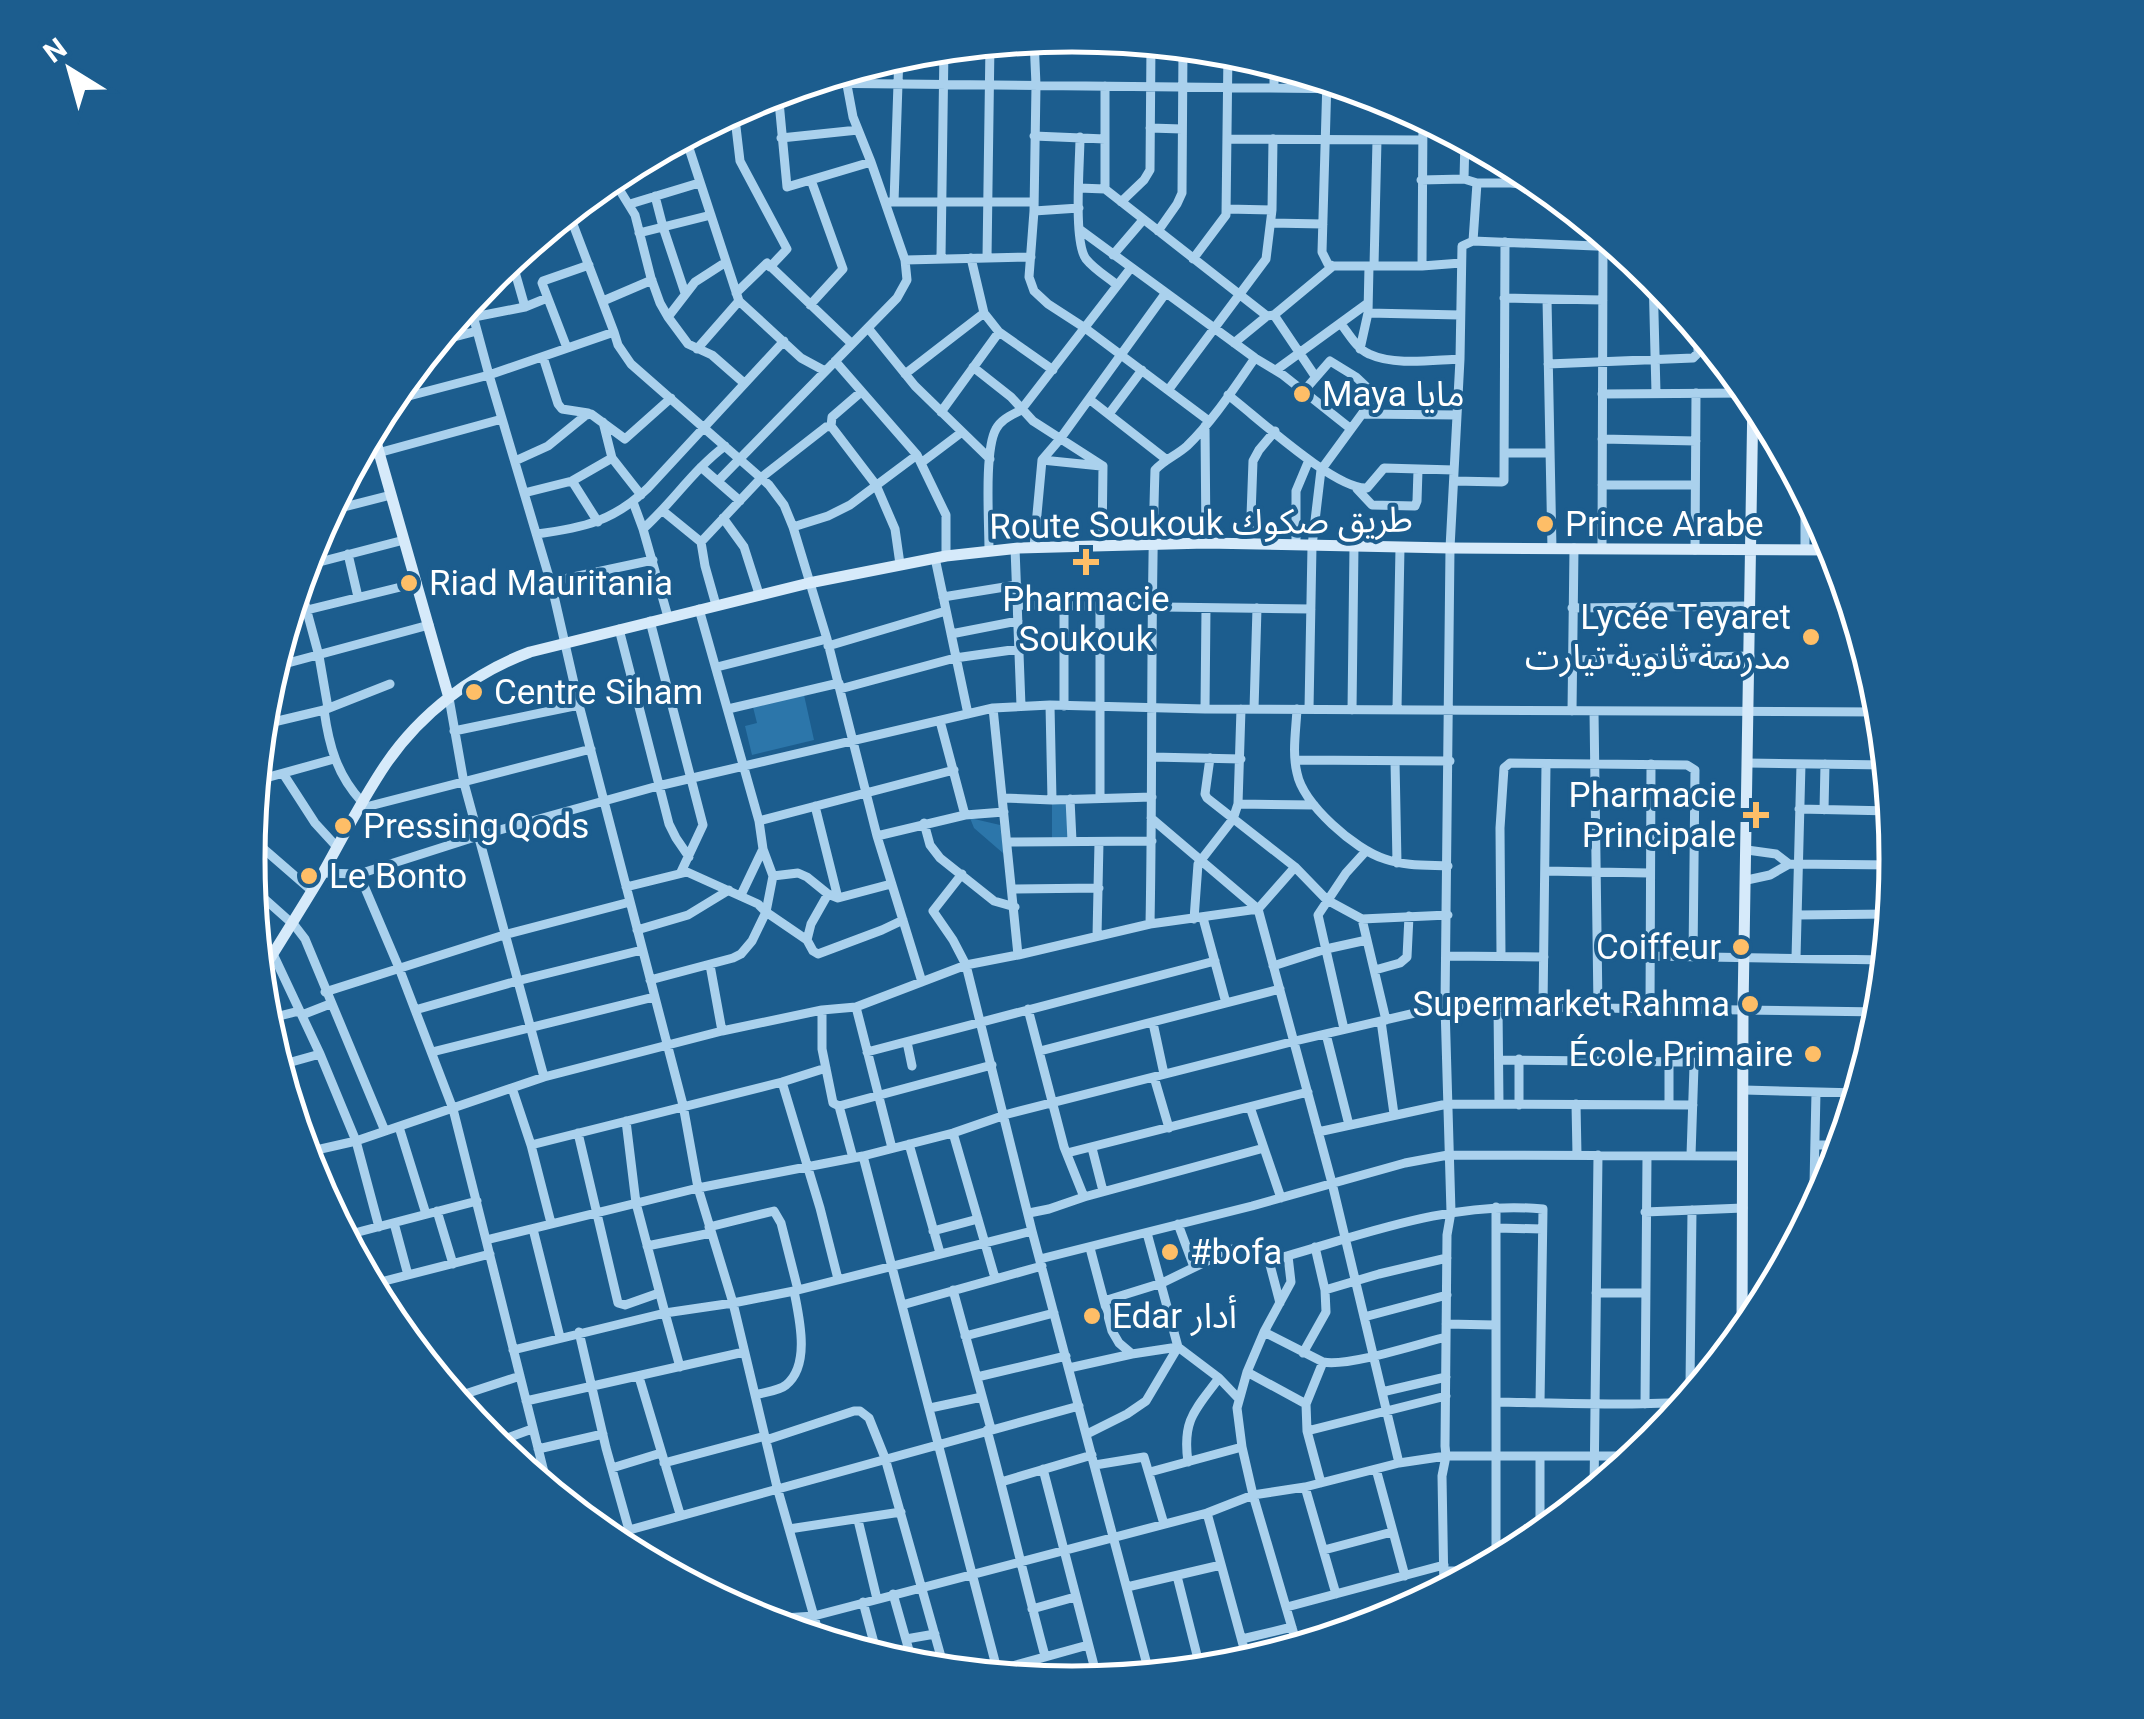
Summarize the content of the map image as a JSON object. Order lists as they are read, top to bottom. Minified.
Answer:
{"streets":{"street":["Route Soukouk طريق صكوك"]},"places":{"other":["Maya مايا","Prince Arabe","Riad Mauritania","Lycée Teyaret مدرسة ثانوية تيارت","Centre Siham","Pressing Qods","Le Bonto","Coiffeur","Supermarket Rahma","École Primaire","#bofa","Edar أدار"],"health":["Pharmacie Soukouk","Pharmacie Principale"]},"north":"top left"}
